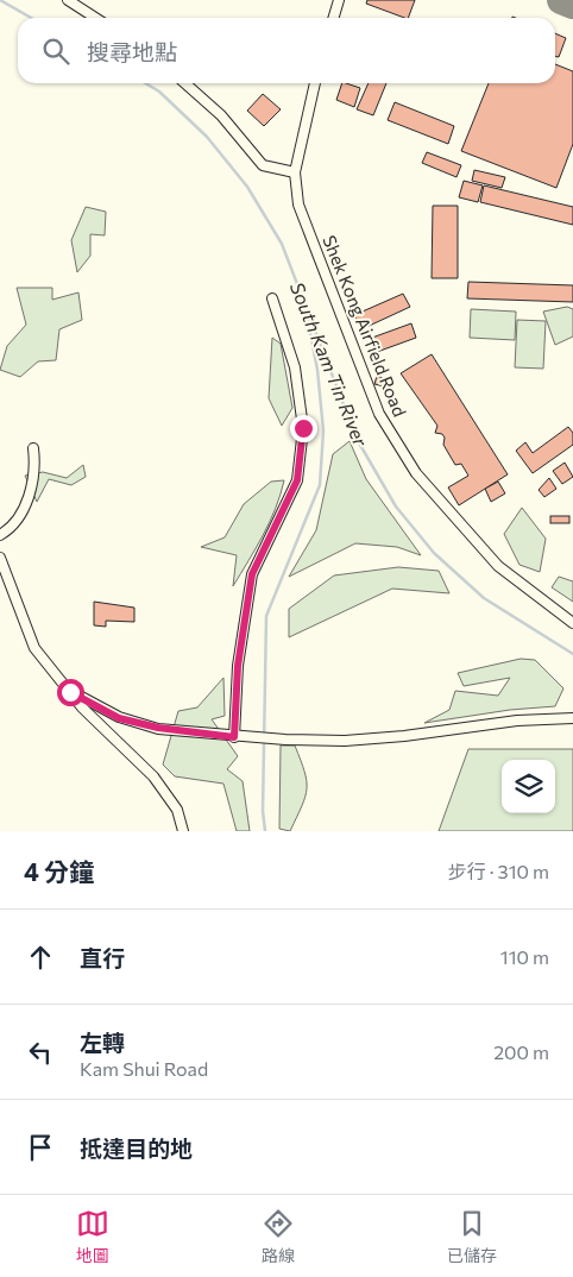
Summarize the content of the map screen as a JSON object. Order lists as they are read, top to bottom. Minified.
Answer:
{"streets":{"street":["Shek Kong Airfield Road"]},"water":["South Kam Tin River"],"page":{"search":"搜尋地點","heading":["4 分鐘","步行 · 310 m"],"list":[["直行","110 m"],["左轉","Kam Shui Road","200 m"],"抵達目的地"],"nav":["地圖","路線","已儲存"]}}
